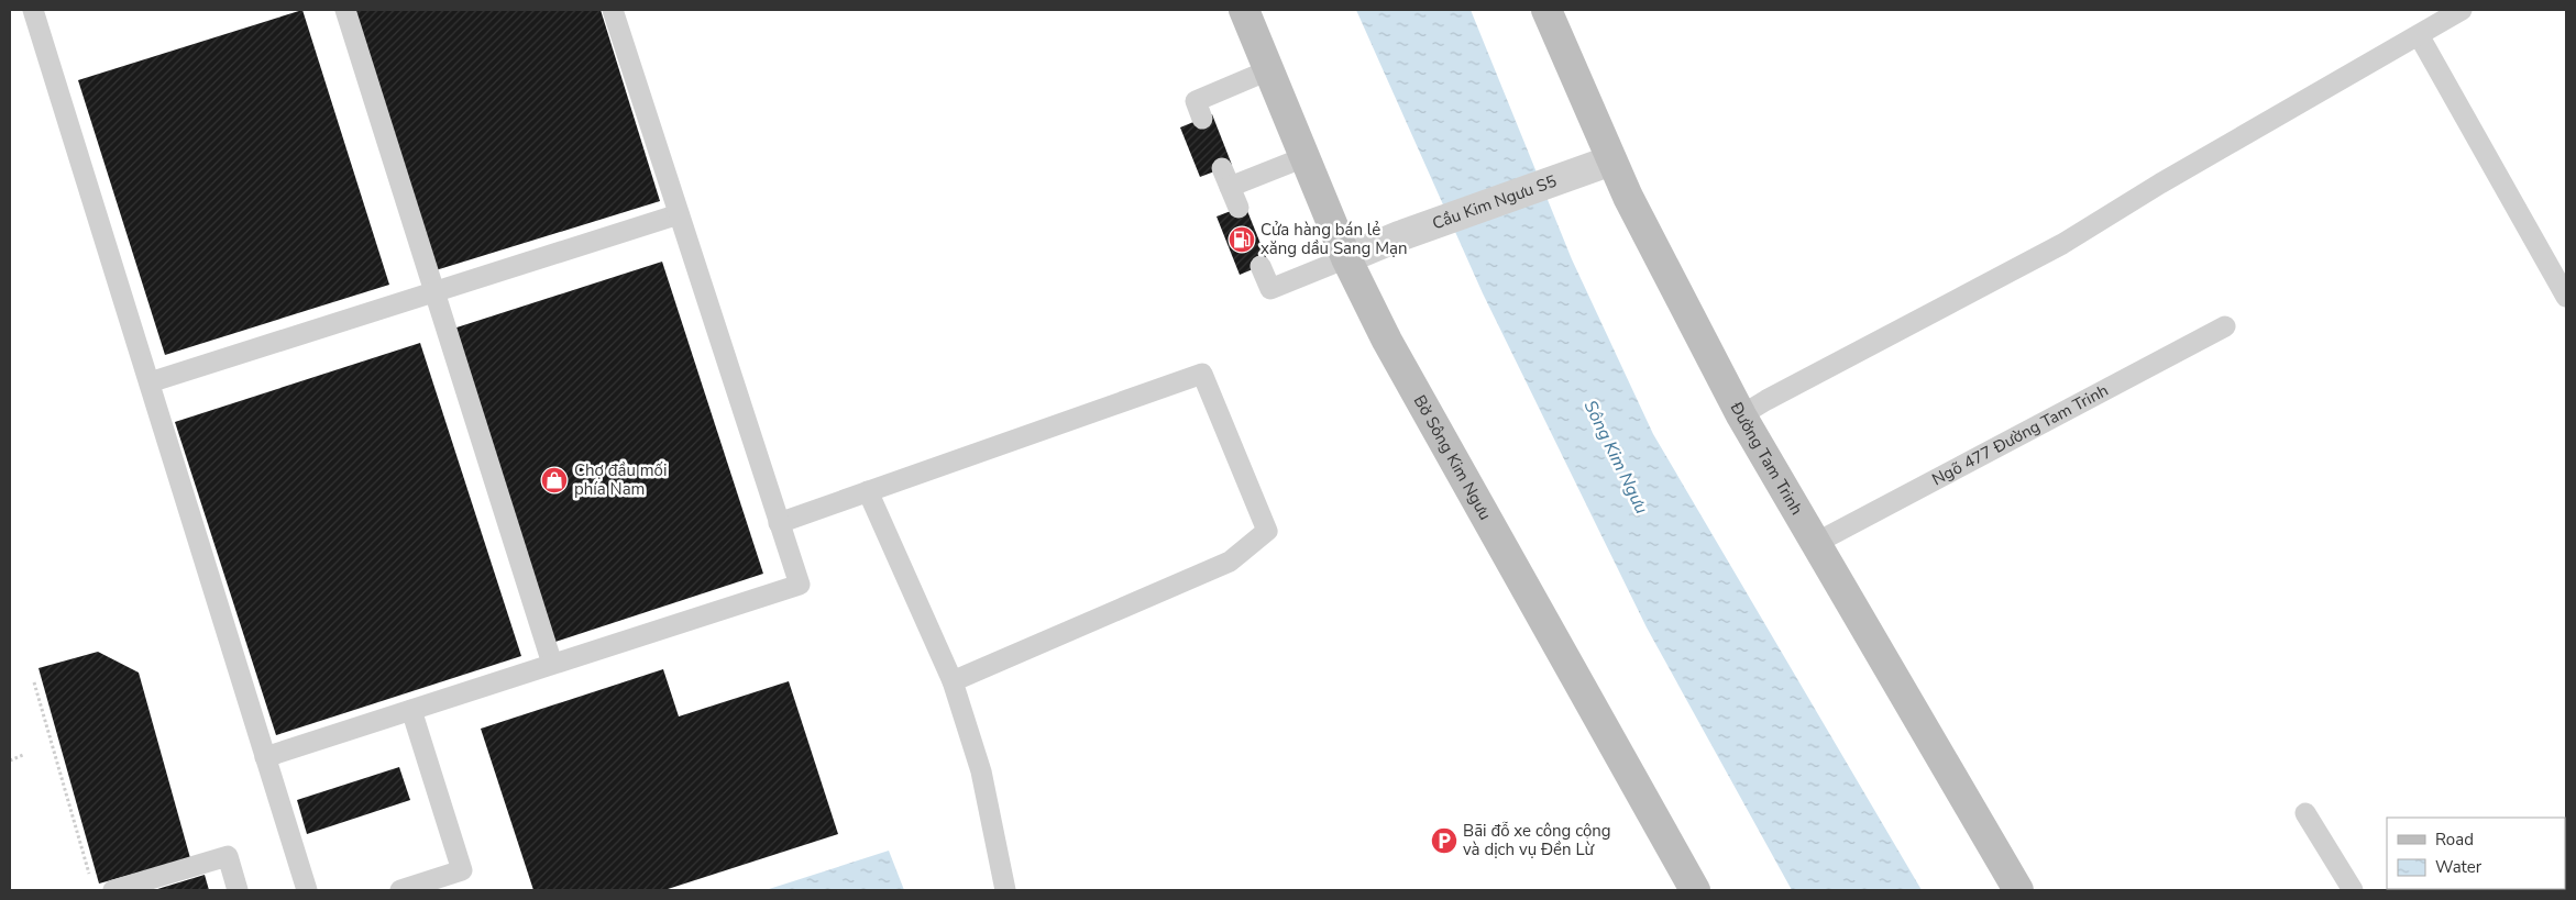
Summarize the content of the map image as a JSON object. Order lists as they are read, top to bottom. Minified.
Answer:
{"streets":{"street":["Cầu Kim Ngưu S5","Bờ Sông Kim Ngưu","Đường Tam Trinh"],"lane":["Ngõ 477 Đường Tam Trinh"]},"crossings":[["Cầu Kim Ngưu S5","Bờ Sông Kim Ngưu"],["Cầu Kim Ngưu S5","Đường Tam Trinh"],["Ngõ 477 Đường Tam Trinh","Đường Tam Trinh"]],"water":["Sông Kim Ngưu"],"places":{"fuel station":["Cửa hàng bán lẻ xăng dầu Sang Mạn"],"shop":["Chợ đầu mối phía Nam"],"parking":["Bãi đỗ xe công cộng và dịch vụ Đền Lừ"]},"legend":["Road","Water"]}
